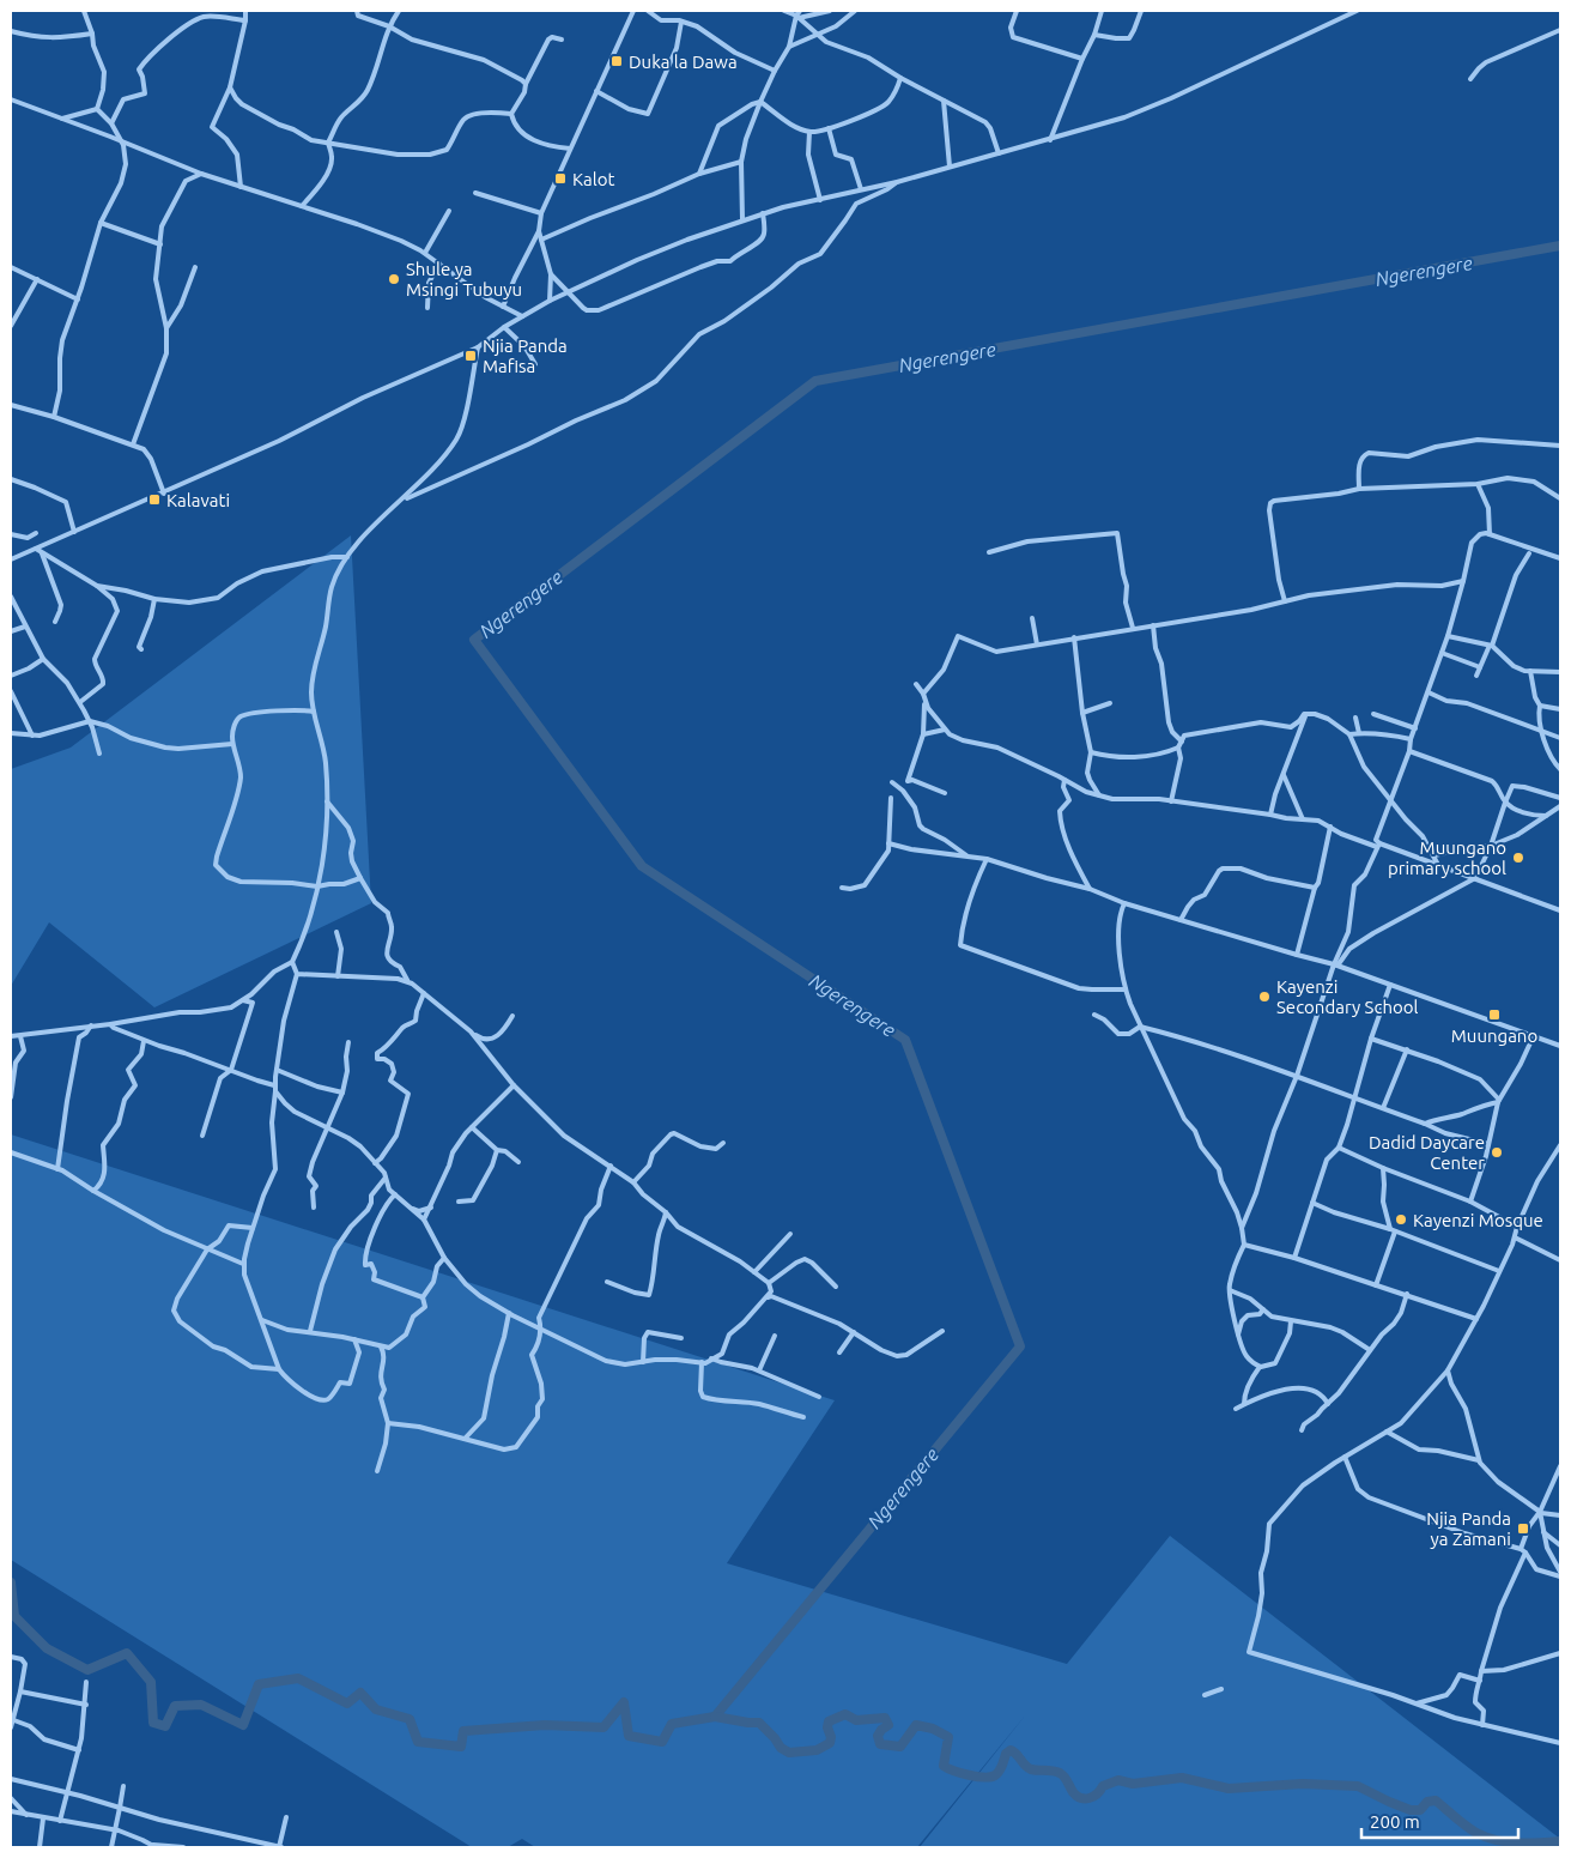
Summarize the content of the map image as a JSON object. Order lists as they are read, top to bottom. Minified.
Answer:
{"water":["Ngerengere"],"places":{"transit":["Duka la Dawa","Kalot","Njia Panda Mafisa","Kalavati","Muungano","Njia Panda ya Zamani"],"other":["Shule ya Msingi Tubuyu","Muungano primary school","Kayenzi Secondary School","Dadid Daycare Center","Kayenzi Mosque"]},"scale_bar":"200 m"}
